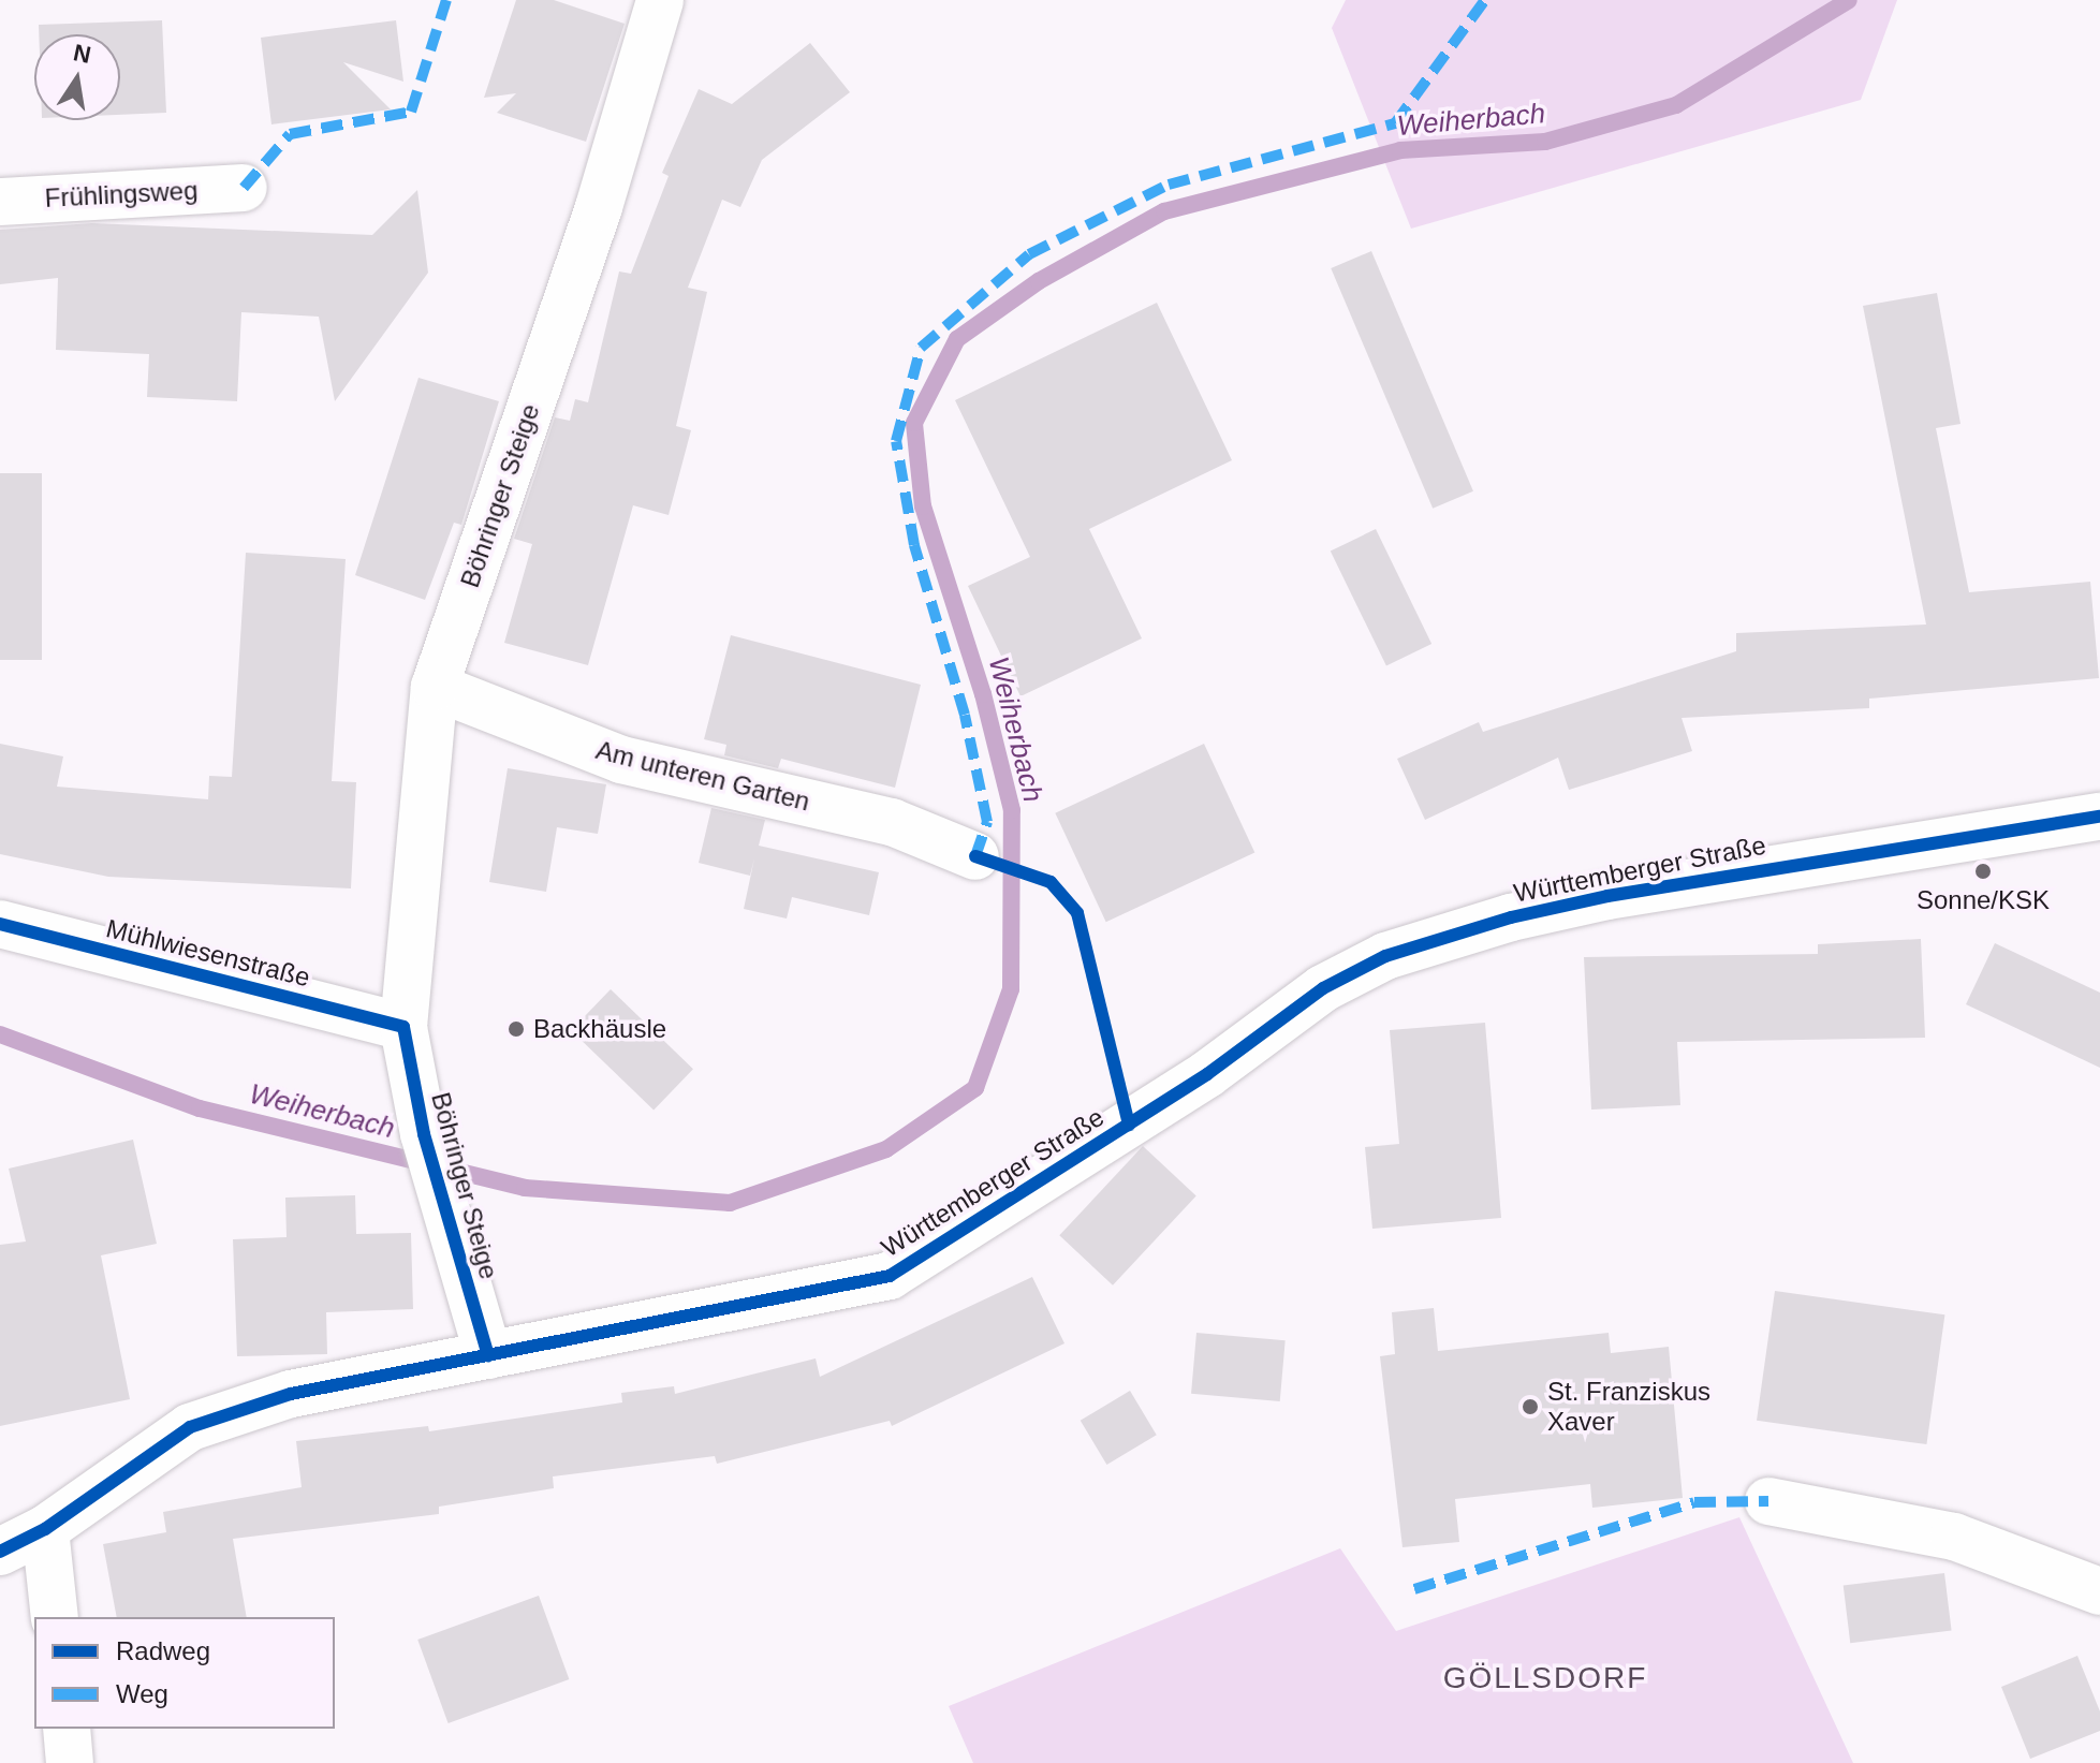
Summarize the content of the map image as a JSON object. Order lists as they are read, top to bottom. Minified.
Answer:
{"streets":{"street":["Frühlingsweg","Böhringer Steige","Am unteren Garten","Württemberger Straße","Mühlwiesenstraße"]},"crossings":[["Böhringer Steige","Am unteren Garten"],["Böhringer Steige","Württemberger Straße"],["Böhringer Steige","Mühlwiesenstraße"]],"districts":["GÖLLSDORF"],"water":["Weiherbach"],"places":["Sonne/KSK","Backhäusle","St. Franziskus Xaver"],"legend":["Radweg","Weg"],"north":"top"}
